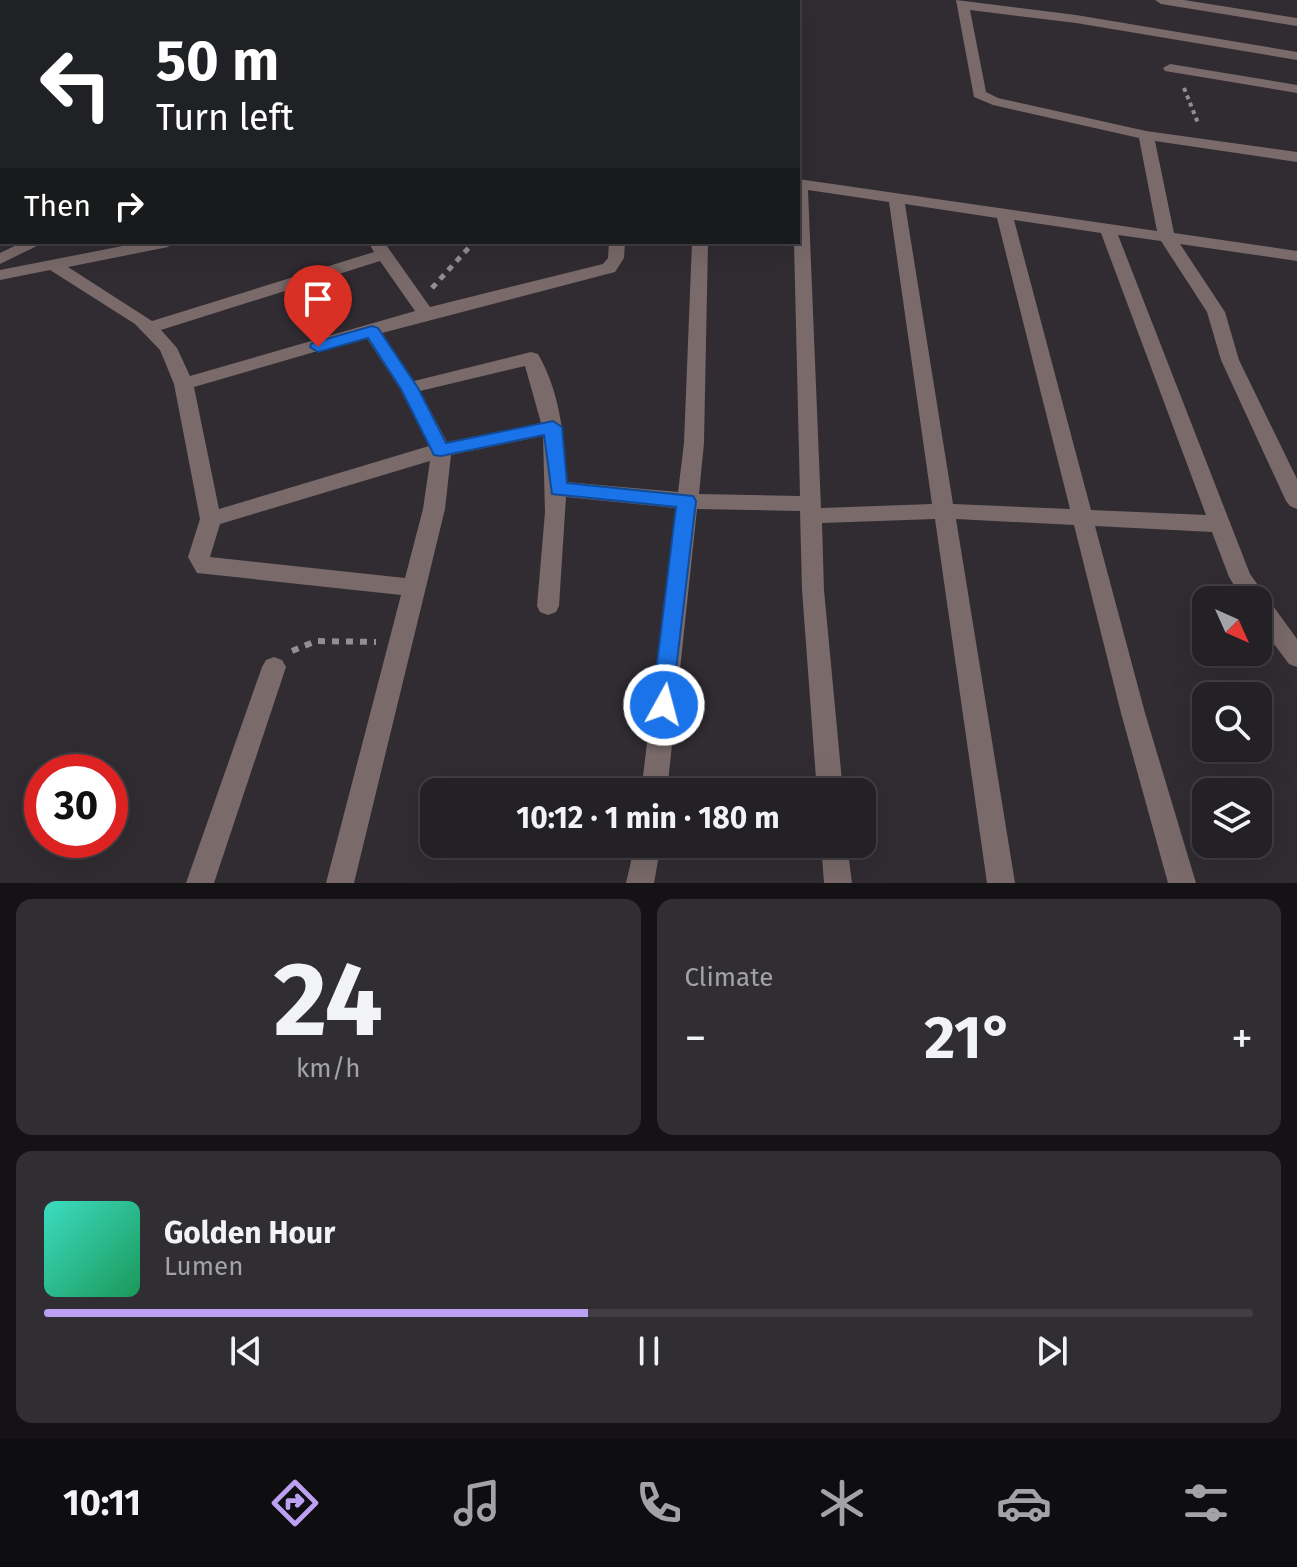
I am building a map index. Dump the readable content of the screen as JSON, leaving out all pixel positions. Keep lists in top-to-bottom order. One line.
{"north":"bottom right","page":{"turn":["50 m","Turn left"],"then":"Then","limit":"30","trip":"10:12 · 1 min · 180 m","tile":[["24","km/h"],"Climate"],"heat":["−","21°","+"],"song":["Golden Hour","Lumen"],"tabs":"10:11"}}
